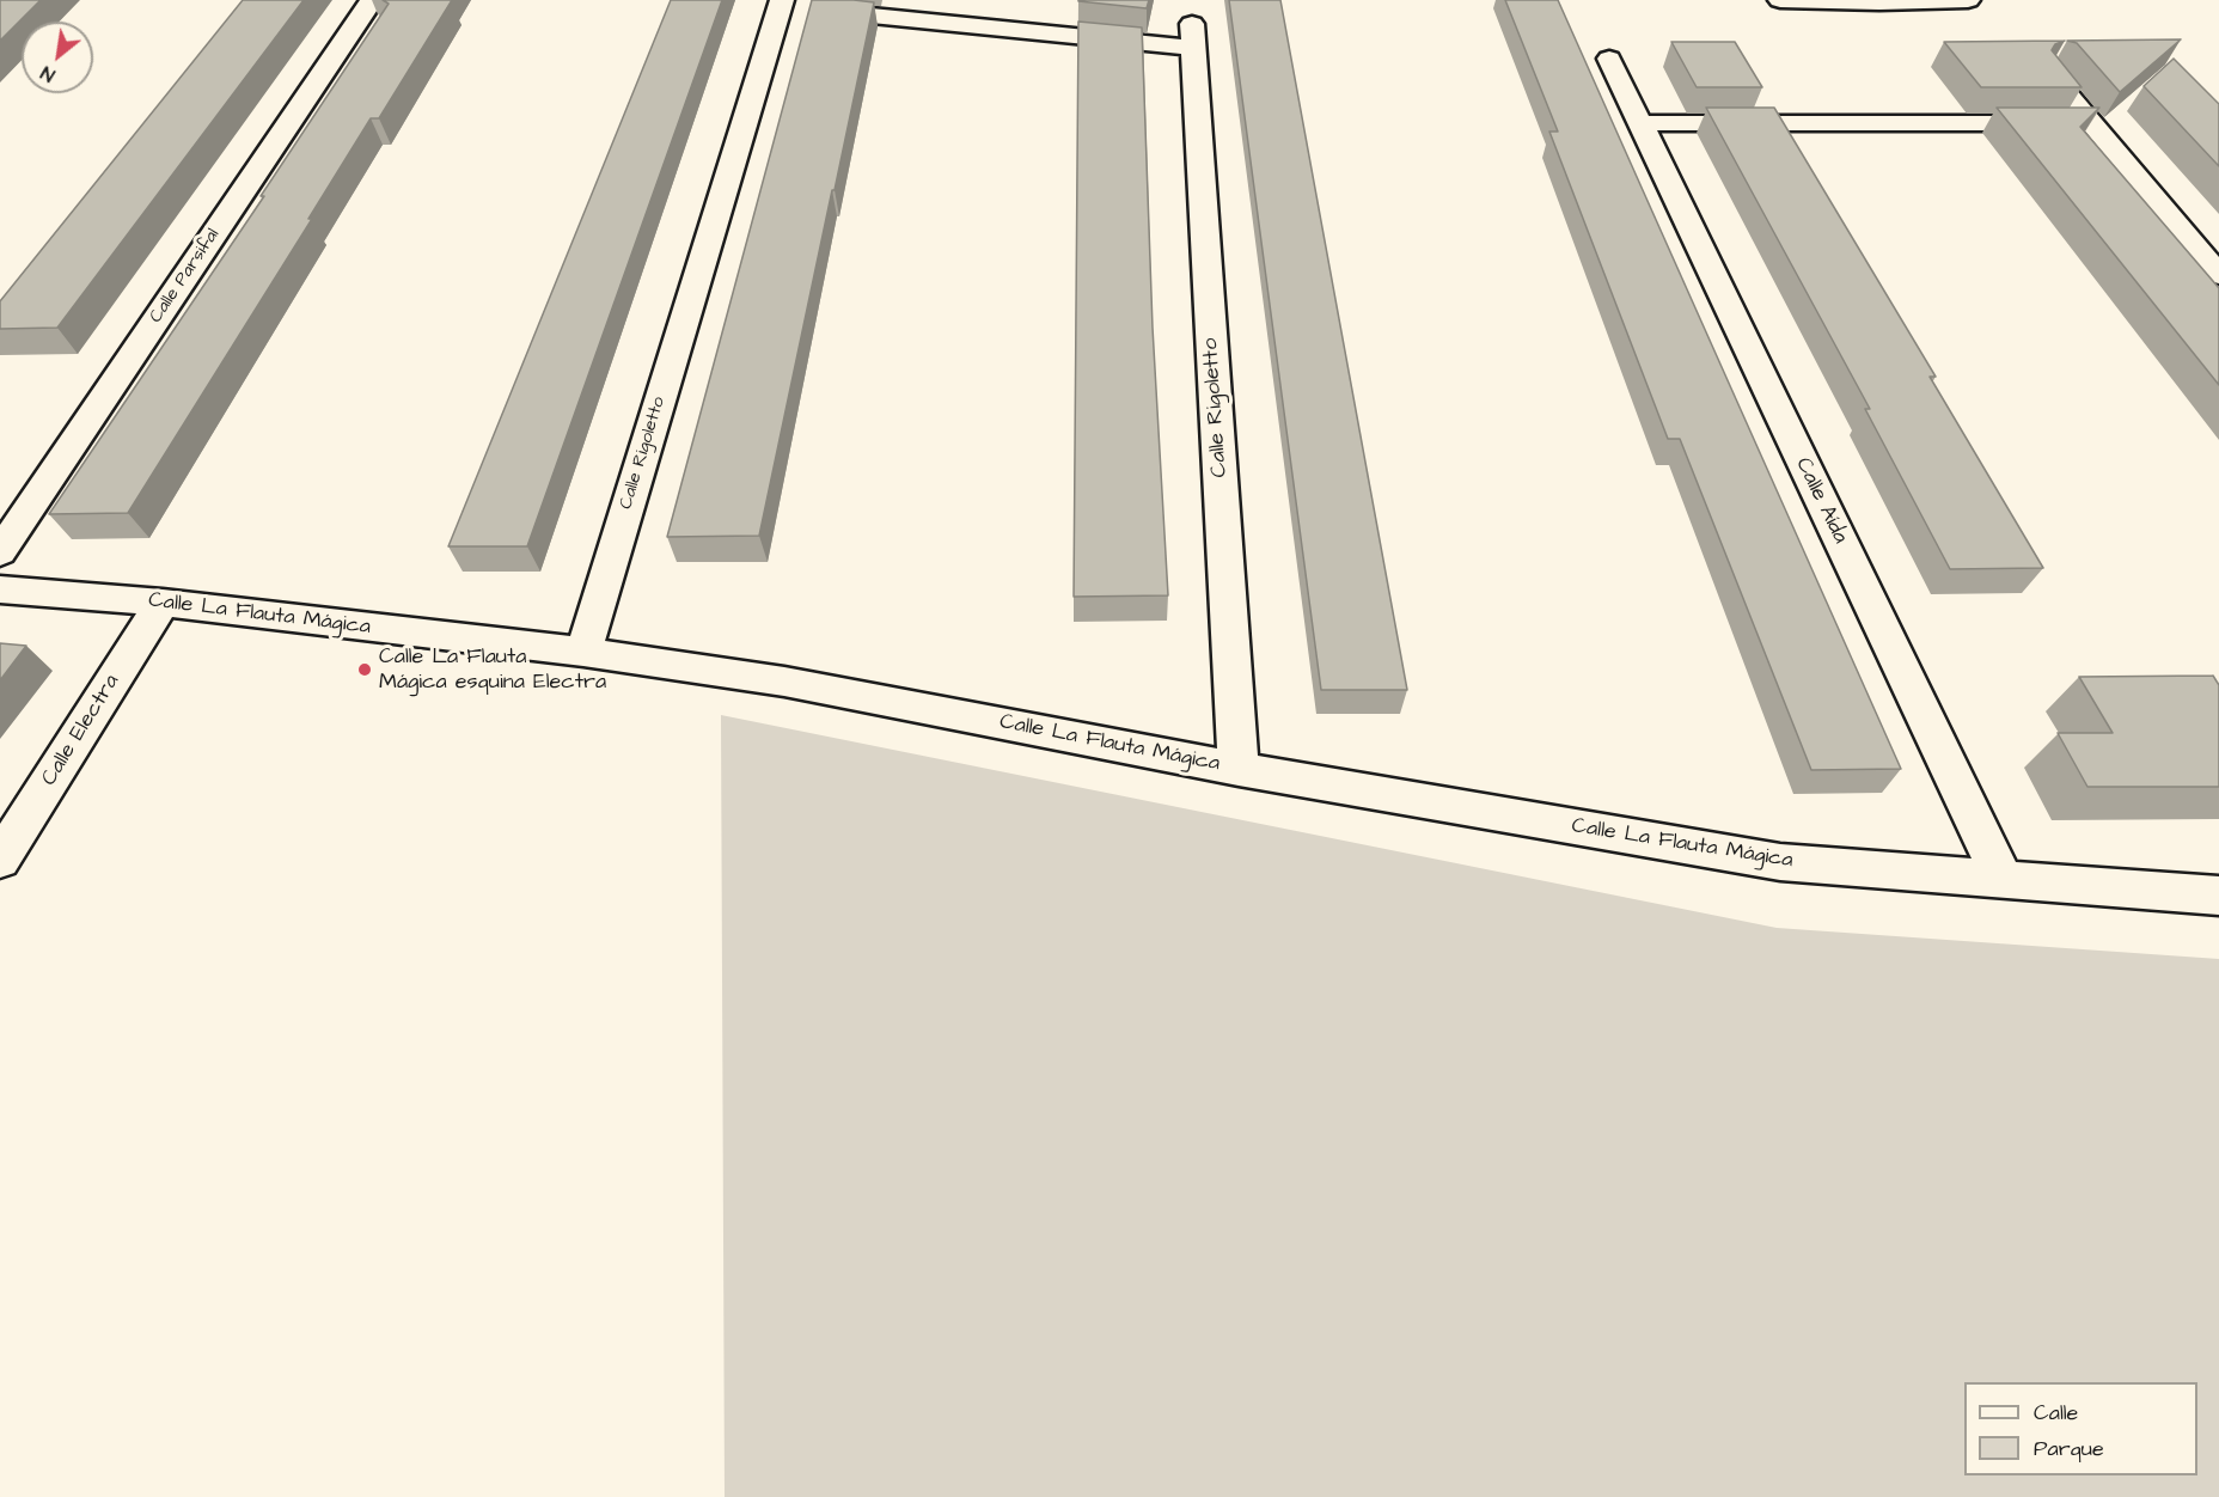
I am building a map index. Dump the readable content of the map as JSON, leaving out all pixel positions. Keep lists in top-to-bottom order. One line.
{"streets":{"street":["Calle Parsifal","Calle Rigoletto","Calle Aída","Calle La Flauta Mágica","Calle Electra"]},"crossings":[["Calle Rigoletto","Calle La Flauta Mágica"],["Calle Aída","Calle La Flauta Mágica"],["Calle La Flauta Mágica","Calle Electra"]],"places":["Calle La Flauta Mágica esquina Electra"],"legend":["Calle","Parque"],"north":"bottom left"}
